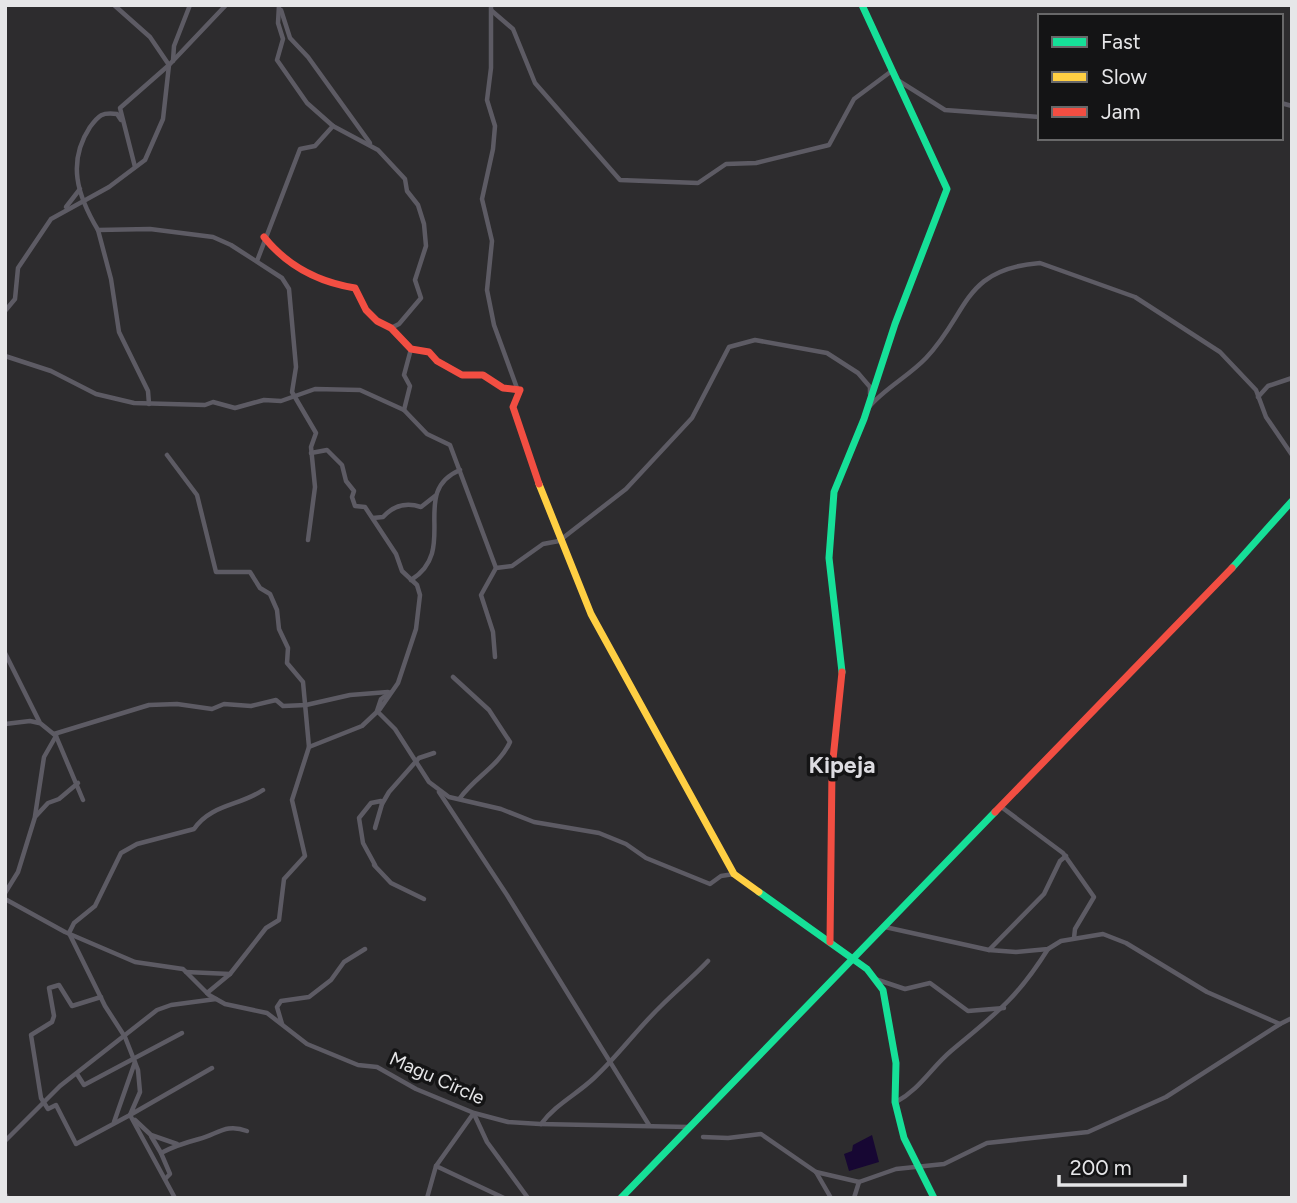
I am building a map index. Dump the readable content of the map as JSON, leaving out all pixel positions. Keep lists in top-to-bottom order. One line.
{"streets":{"street":["Magu Circle"]},"districts":["Kipeja"],"legend":["Fast","Slow","Jam"],"scale_bar":"200 m"}
